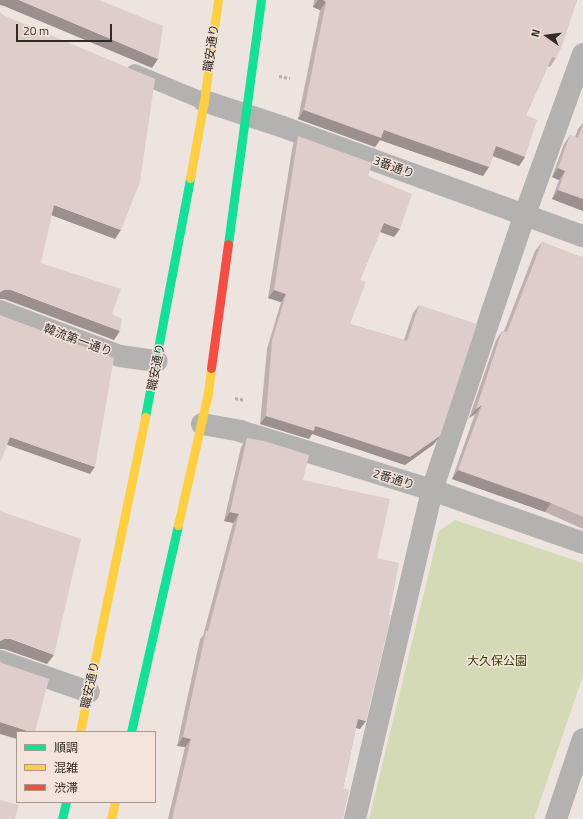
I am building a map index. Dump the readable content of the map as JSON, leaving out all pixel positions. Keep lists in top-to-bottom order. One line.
{"streets":{"main road":["職安通り"],"street":["3番通り","韓流第一通り","2番通り"]},"crossings":[["職安通り","3番通り"],["職安通り","韓流第一通り"]],"parks":["大久保公園"],"legend":["順調","混雑","渋滞"],"scale_bar":"20 m","north":"left"}
